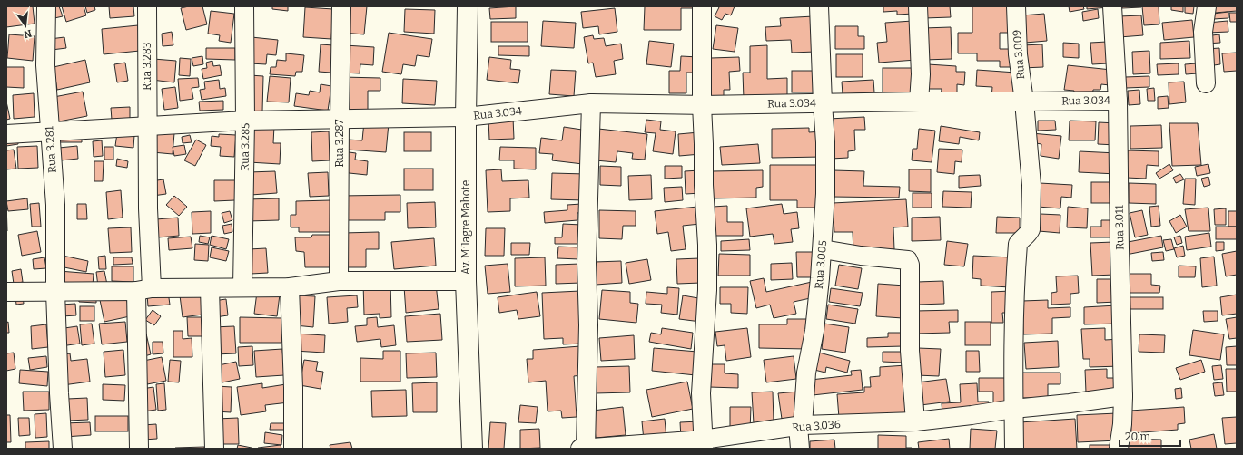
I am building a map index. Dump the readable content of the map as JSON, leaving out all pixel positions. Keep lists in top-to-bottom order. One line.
{"streets":{"street":["Rua 3.009","Rua 3.283","Rua 3.034","Rua 3.287","Rua 3.285","Rua 3.281","Av. Milagre Mabote","Rua 3.011","Rua 3.005","Rua 3.036"]},"crossings":[["Rua 3.009","Rua 3.034"],["Rua 3.009","Rua 3.036"],["Rua 3.283","Rua 3.034"],["Rua 3.034","Rua 3.287"],["Rua 3.034","Rua 3.285"],["Rua 3.034","Rua 3.281"],["Rua 3.034","Av. Milagre Mabote"],["Rua 3.034","Rua 3.011"],["Rua 3.034","Rua 3.005"],["Rua 3.011","Rua 3.036"],["Rua 3.005","Rua 3.036"]],"scale_bar":"20 m","north":"bottom"}
